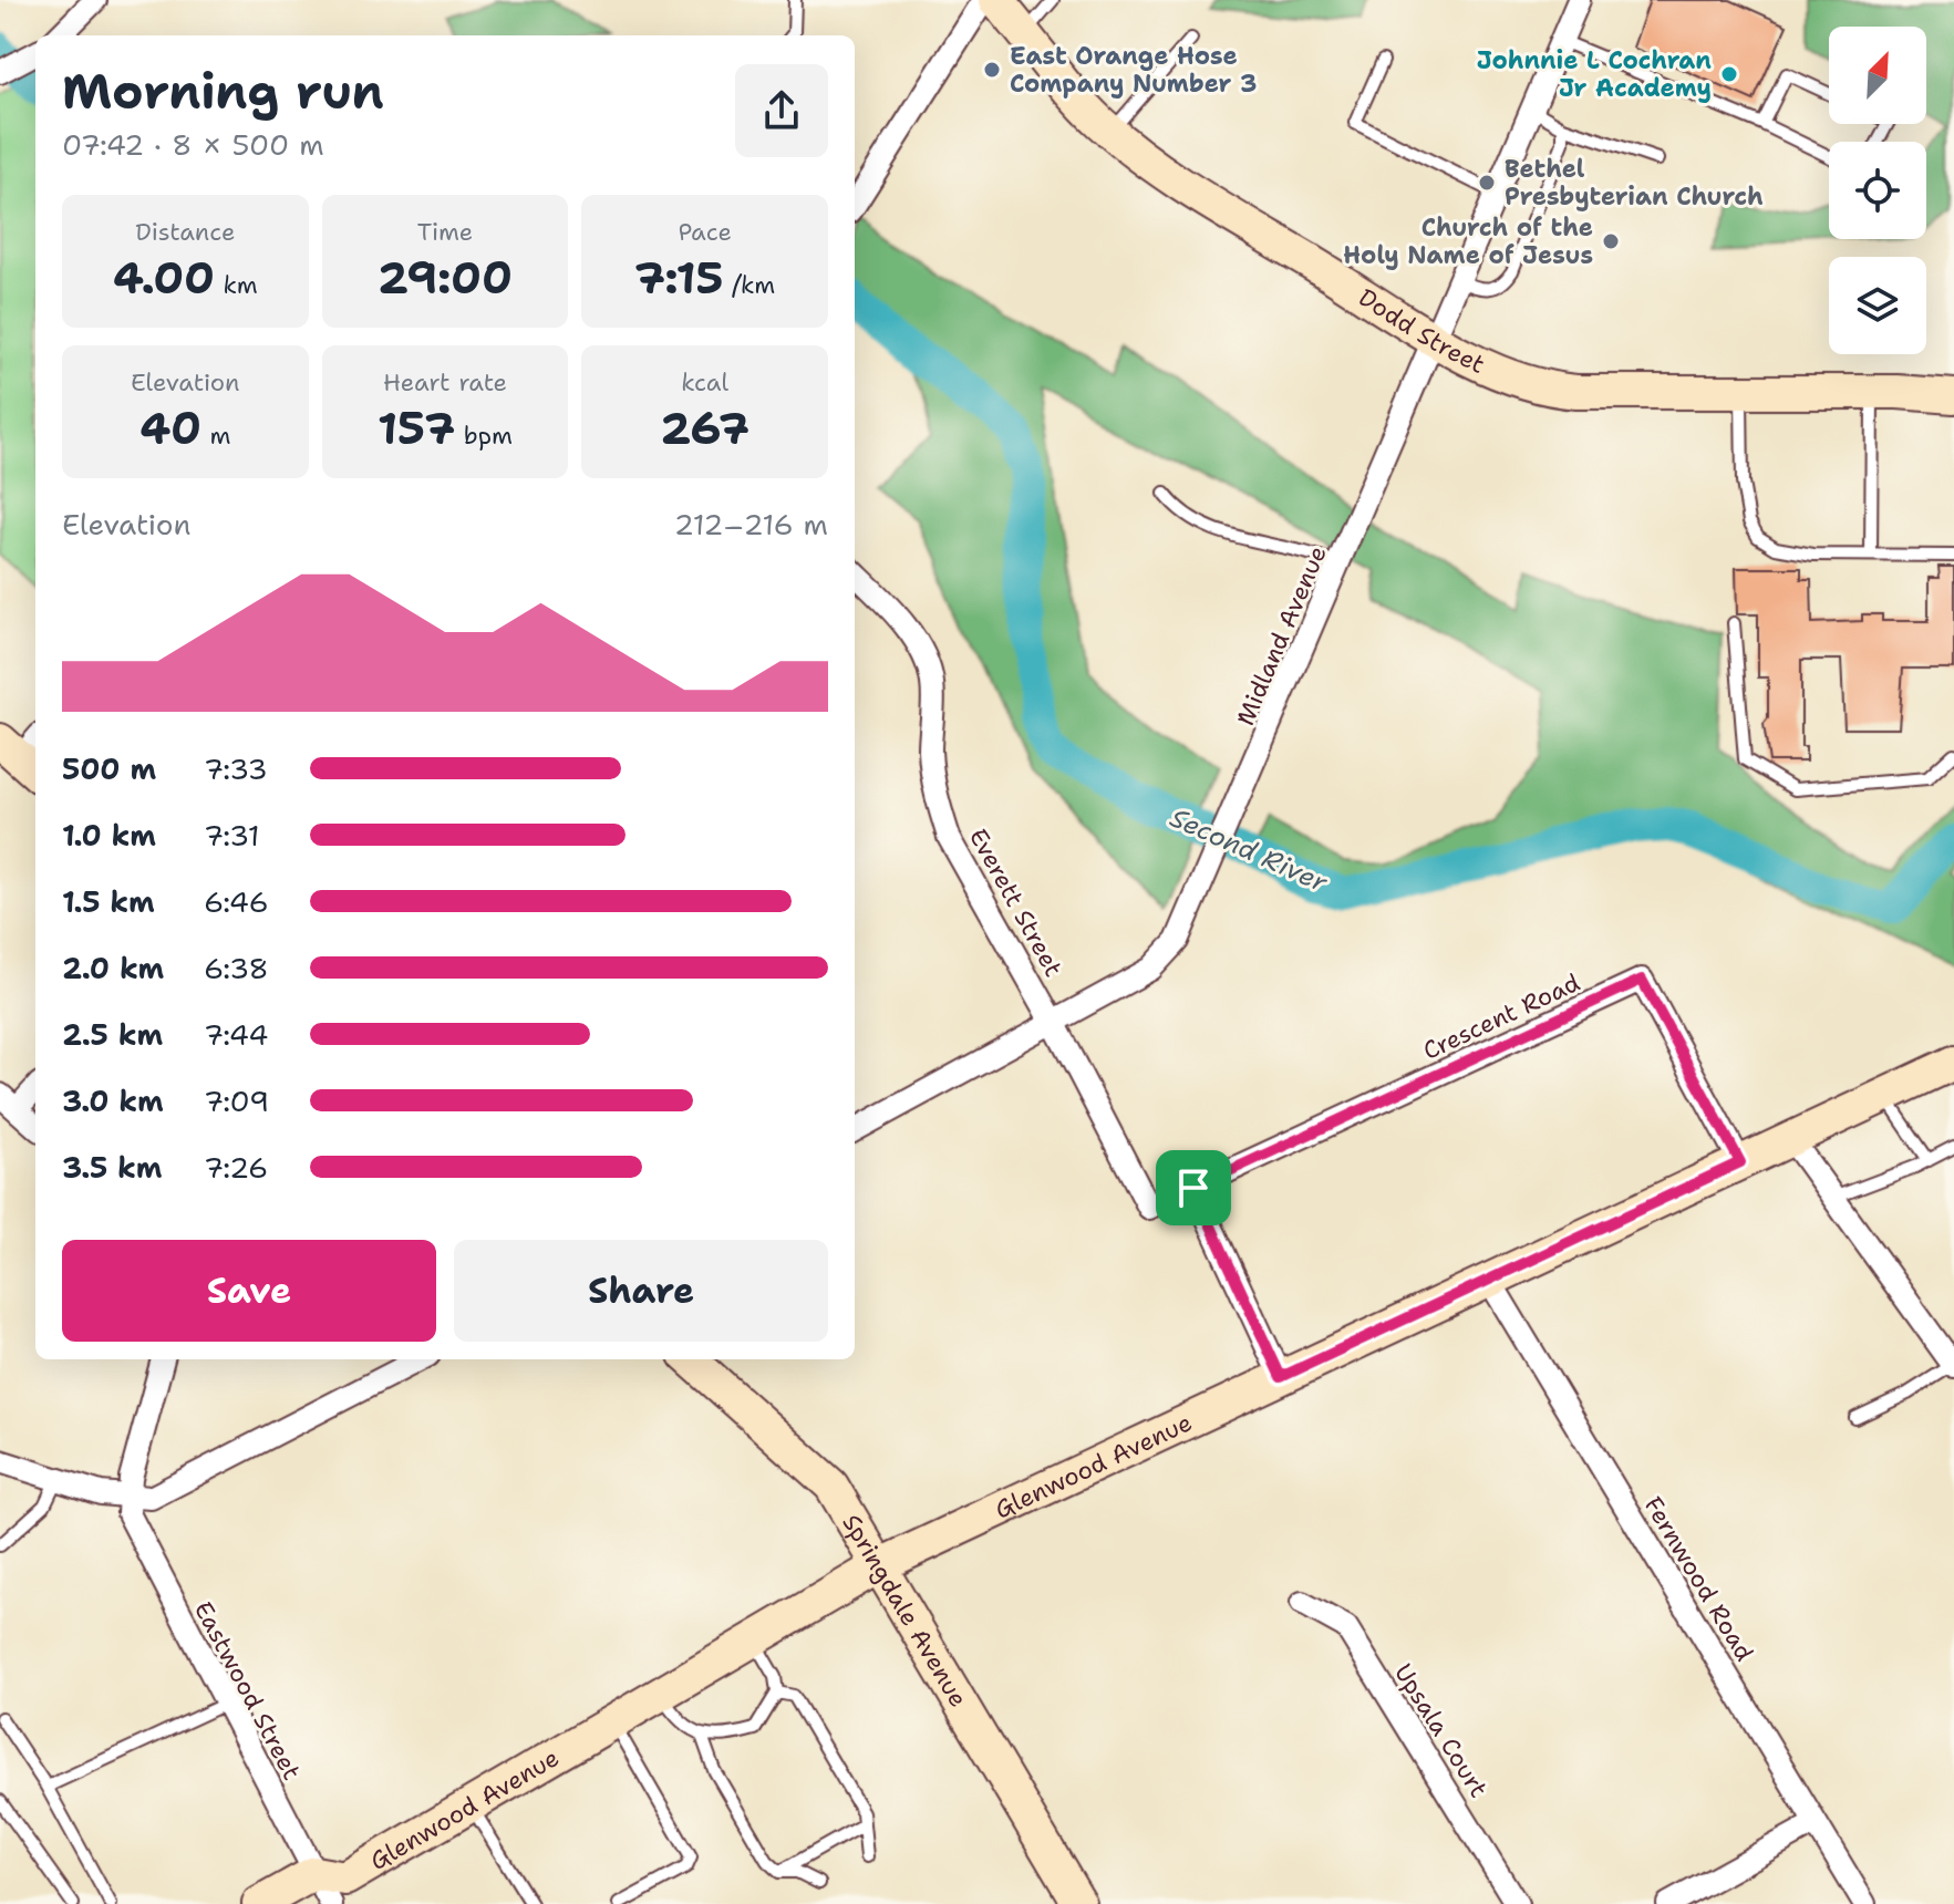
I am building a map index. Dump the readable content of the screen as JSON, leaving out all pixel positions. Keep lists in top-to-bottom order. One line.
{"streets":{"street":["Dodd Street","Midland Avenue","Everett Street","Crescent Road","Glenwood Avenue","Fernwood Road","Springdale Avenue","Eastwood Street","Upsala Court"]},"crossings":[["Dodd Street","Midland Avenue"],["Midland Avenue","Everett Street"],["Everett Street","Crescent Road"],["Crescent Road","Glenwood Avenue"],["Glenwood Avenue","Fernwood Road"],["Glenwood Avenue","Springdale Avenue"],["Glenwood Avenue","Eastwood Street"]],"water":["Second River"],"places":["East Orange Hose Company Number 3","Johnnie L Cochran Jr Academy","Bethel Presbyterian Church","Church of the Holy Name of Jesus"],"north":"top right","page":{"heading":["Morning run","07:42 · 8 × 500 m"],"stats":[["Distance","4.00 km"],["Time","29:00"],["Pace","7:15 /km"],["Elevation","40 m"],["Heart rate","157 bpm"],["kcal","267"]],"chart":["Elevation","212–216 m"],"list":[{"name":"500 m","note":"7:33"},{"name":"1.0 km","note":"7:31"},{"name":"1.5 km","note":"6:46"},{"name":"2.0 km","note":"6:38"},{"name":"2.5 km","note":"7:44"},{"name":"3.0 km","note":"7:09"},{"name":"3.5 km","note":"7:26"}],"buttons":["Save","Share"]}}
